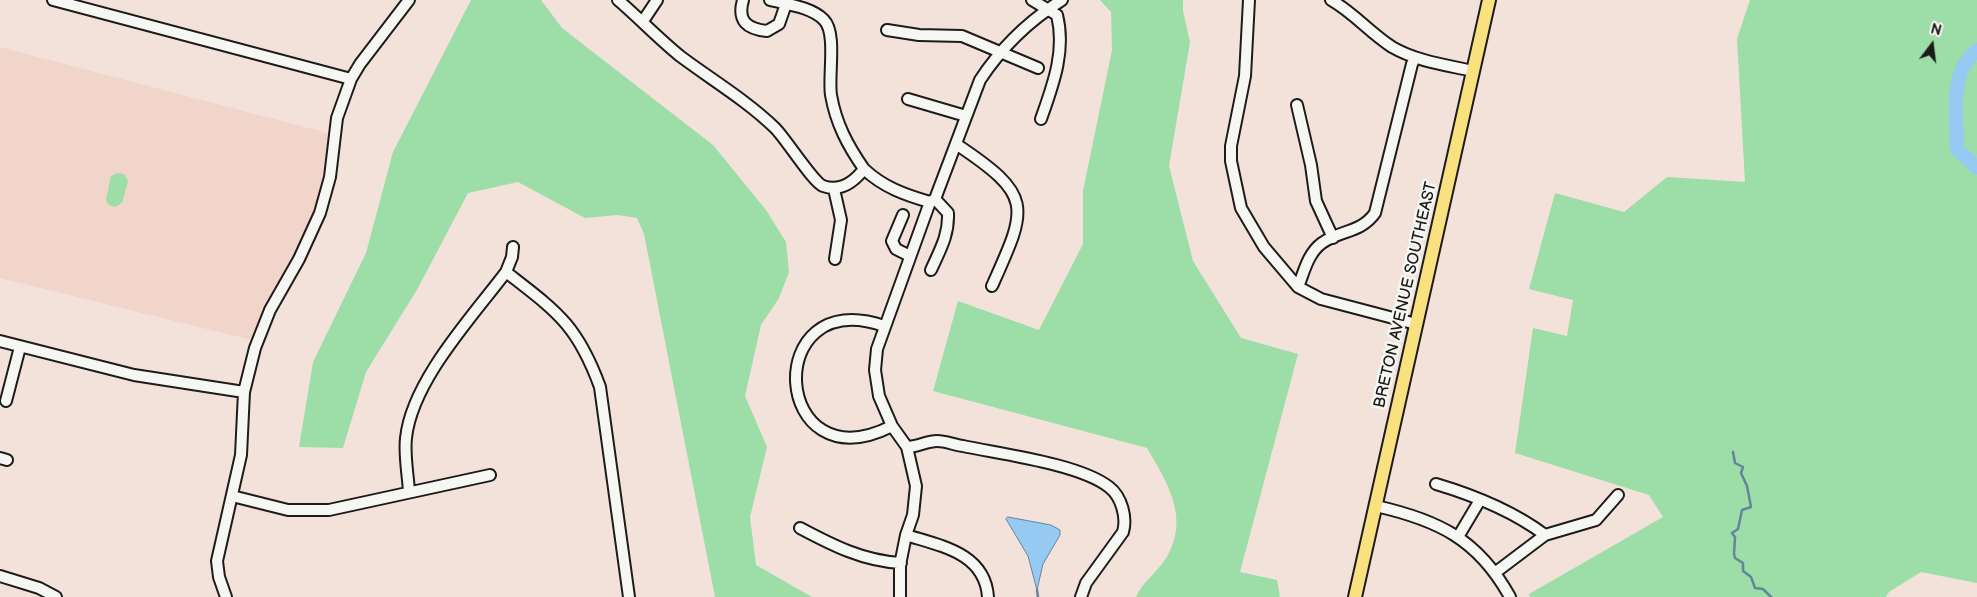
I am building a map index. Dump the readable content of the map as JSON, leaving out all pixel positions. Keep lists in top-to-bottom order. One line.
{"streets":{"main road":["BRETON AVENUE SOUTHEAST"]},"north":"top"}
